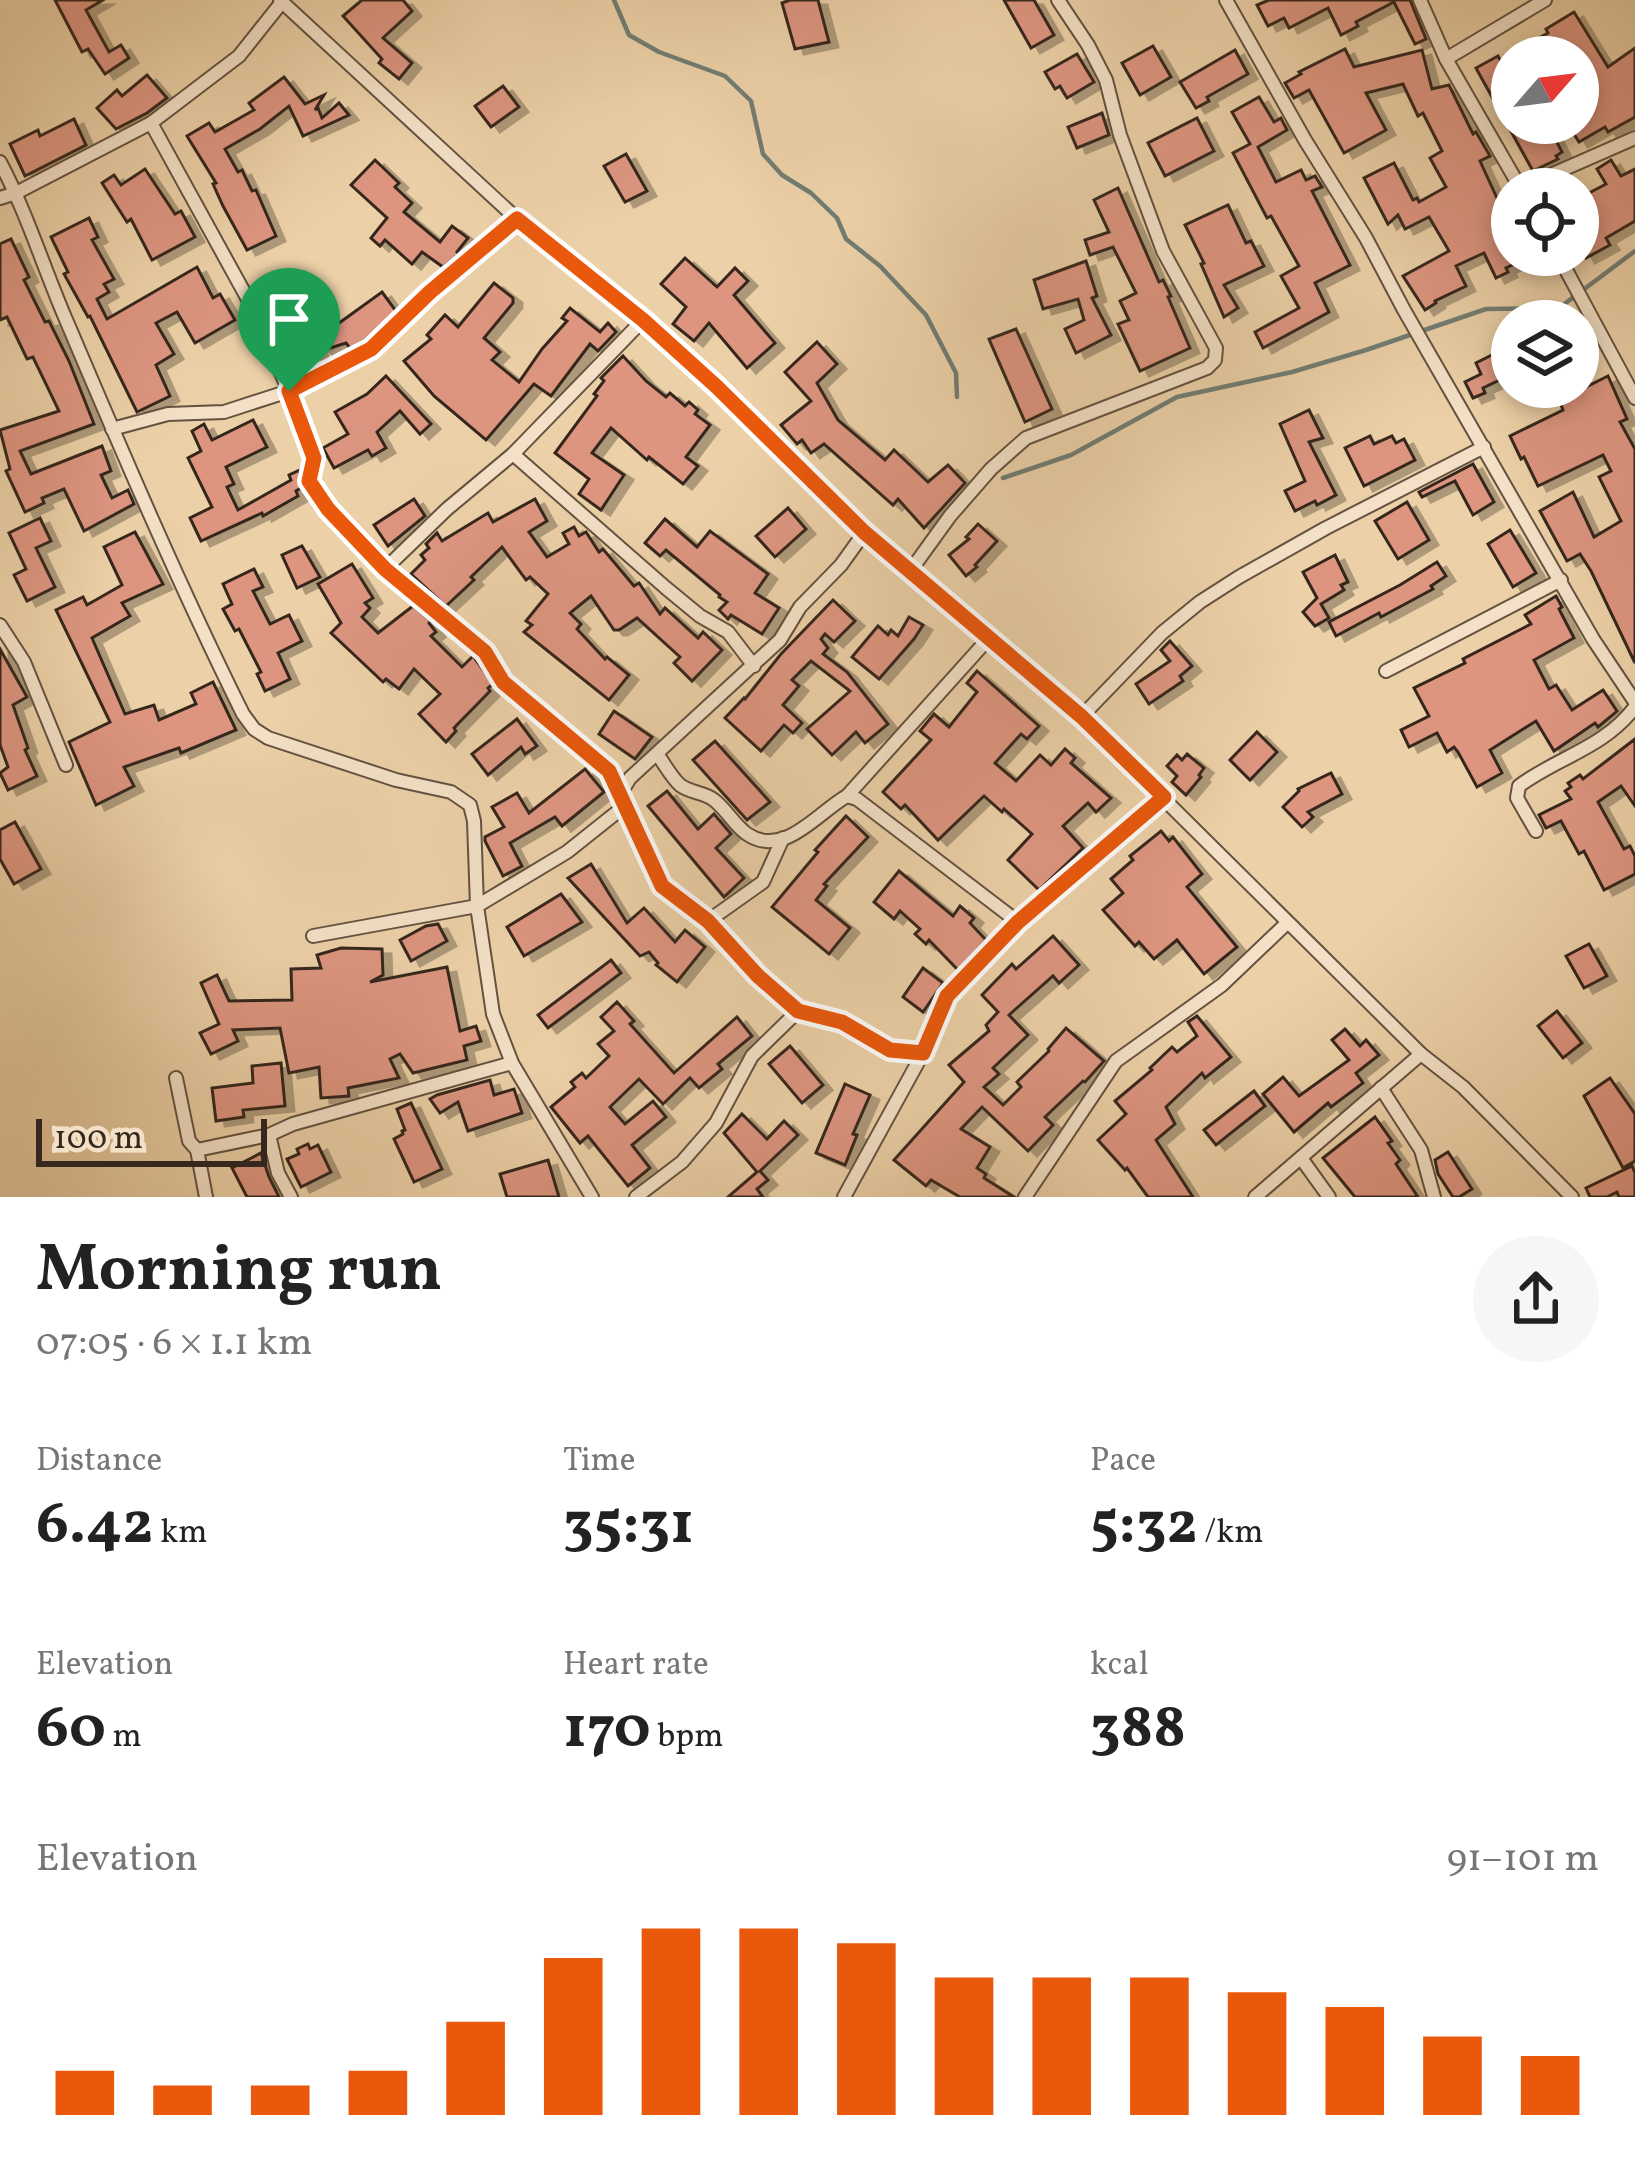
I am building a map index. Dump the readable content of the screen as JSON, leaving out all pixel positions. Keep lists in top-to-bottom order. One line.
{"scale_bar":"100 m","north":"top right","page":{"scale":"100 m","heading":["Morning run","07:05 · 6 × 1.1 km"],"stats":[["Distance","6.42 km"],["Time","35:31"],["Pace","5:32 /km"],["Elevation","60 m"],["Heart rate","170 bpm"],["kcal","388"]],"chart":["Elevation","91–101 m"]}}
